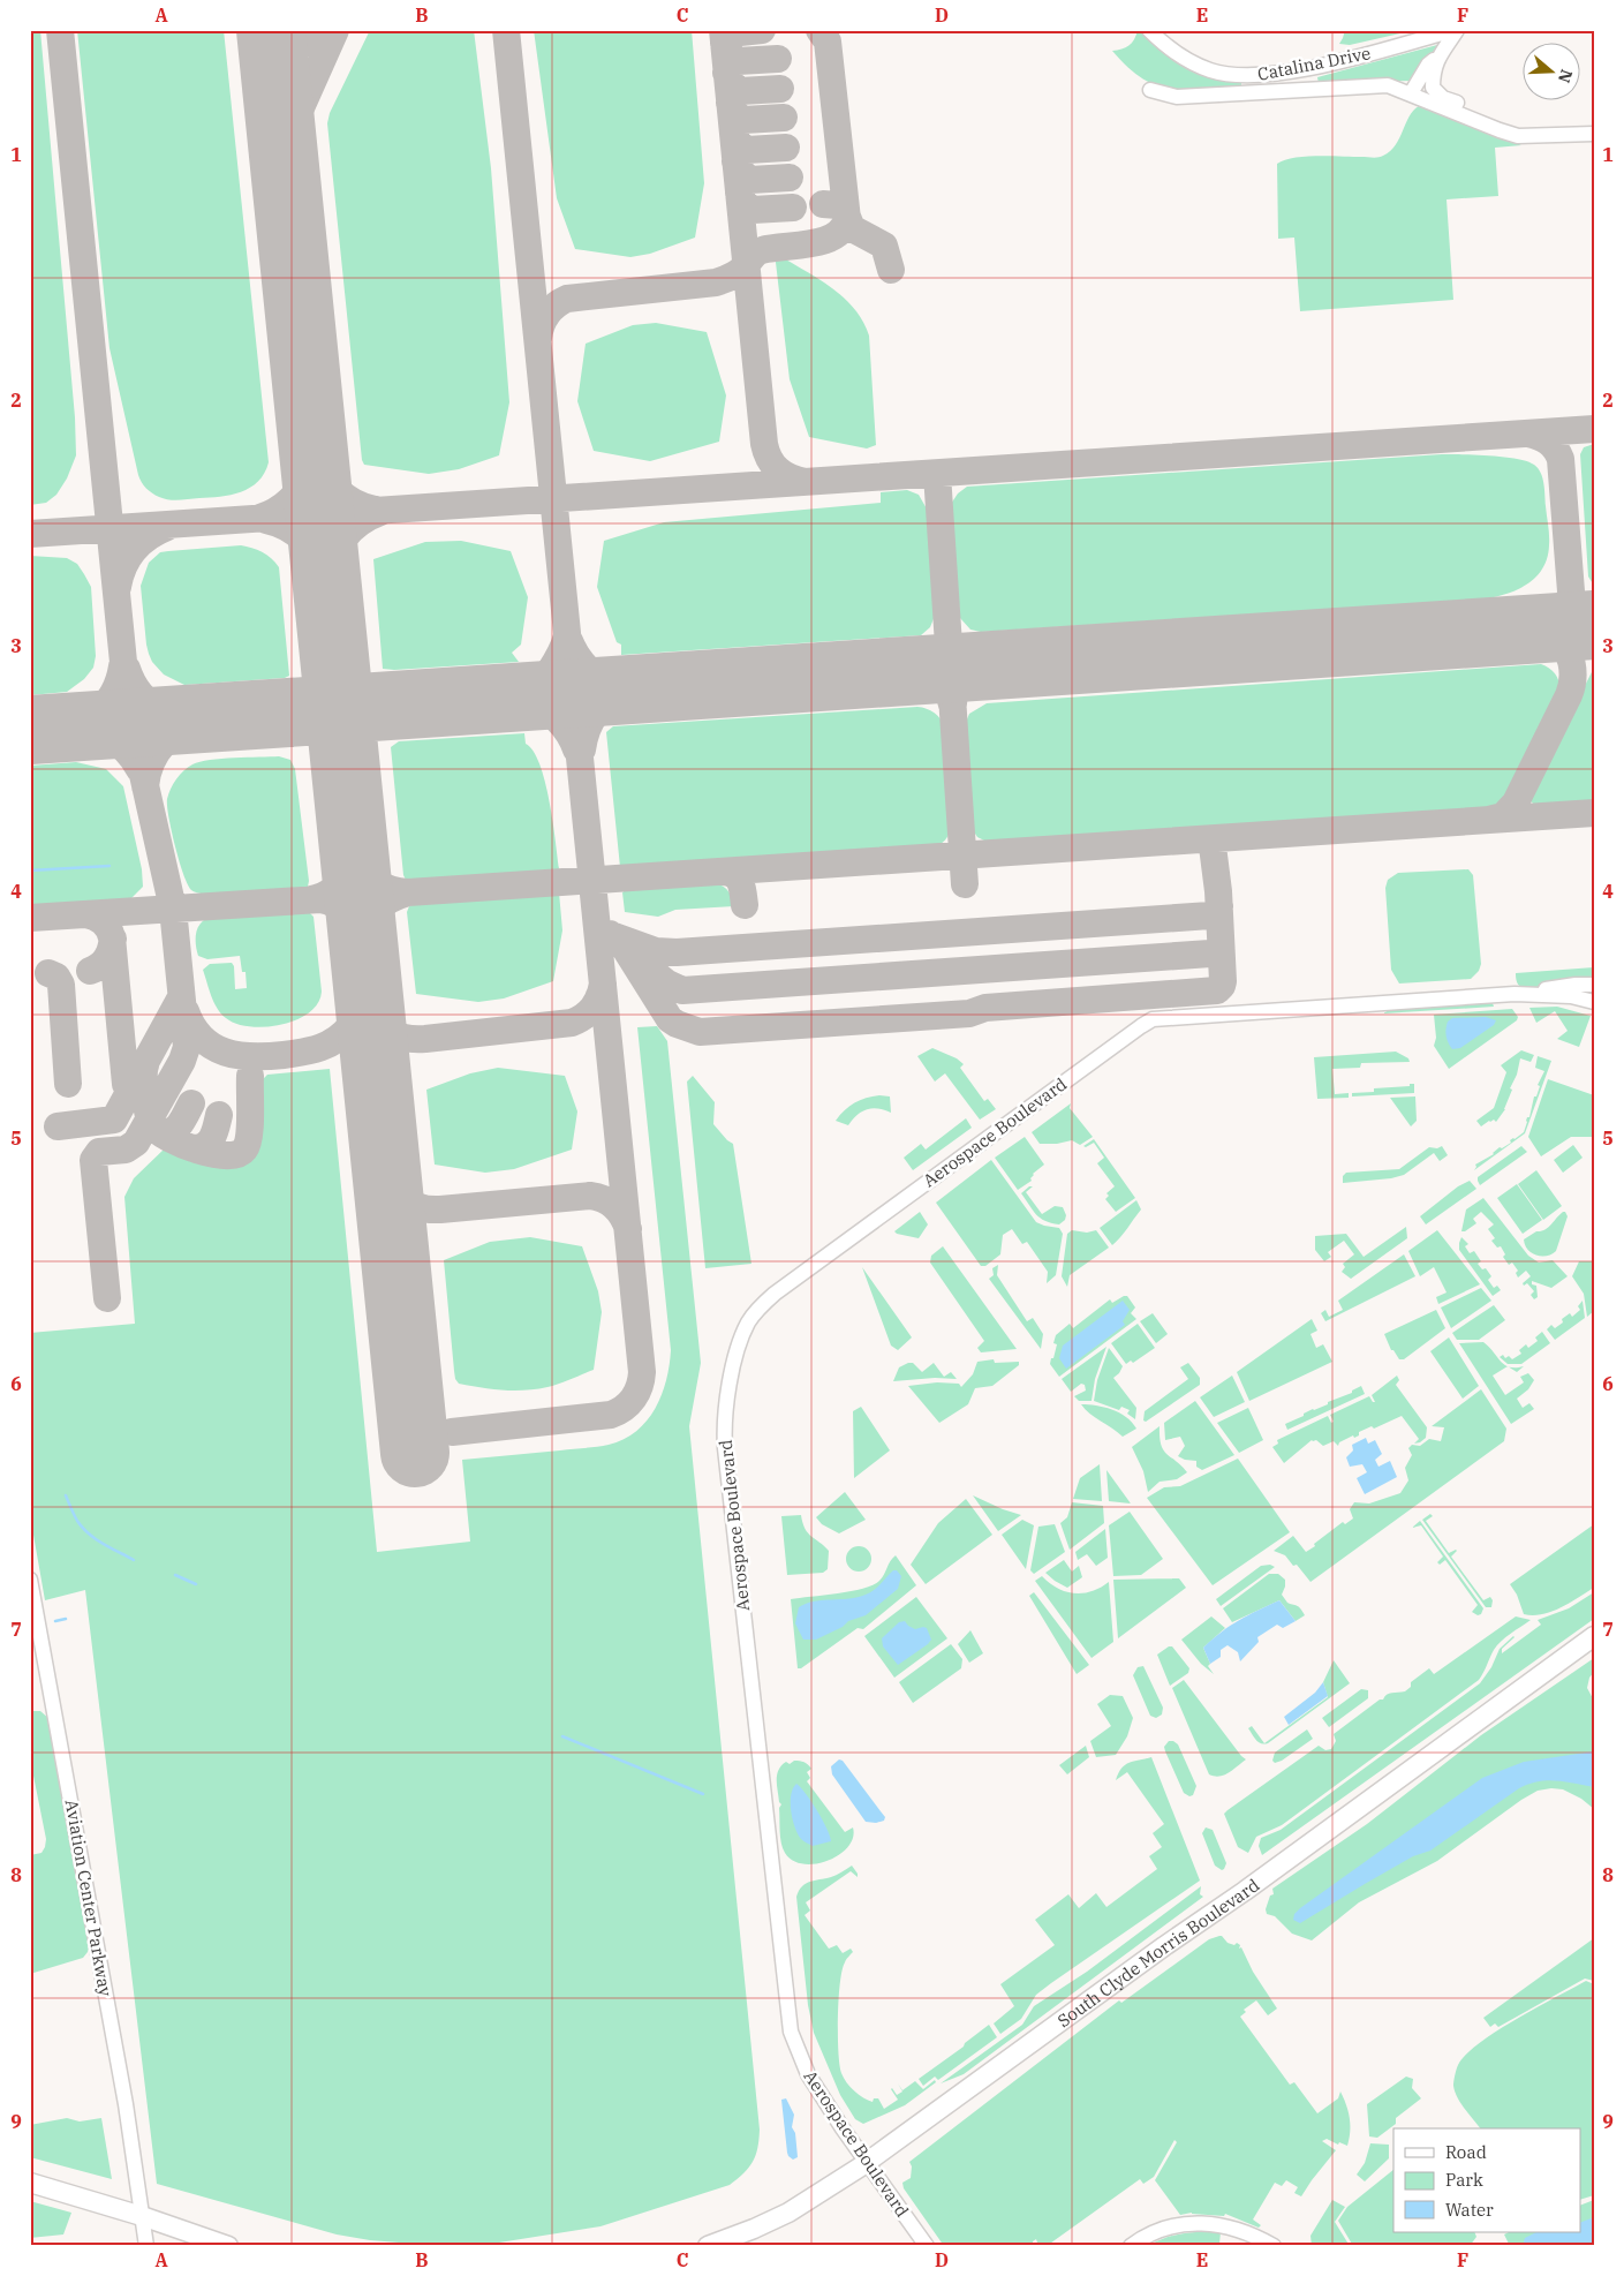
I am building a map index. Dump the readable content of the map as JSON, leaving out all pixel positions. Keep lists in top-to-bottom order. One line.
{"streets":{"main road":["South Clyde Morris Boulevard"],"street":["Catalina Drive","Aerospace Boulevard","Aviation Center Parkway"]},"crossings":[["Aerospace Boulevard","South Clyde Morris Boulevard"]],"legend":["Road","Park","Water"],"north":"right","grid":{"columns":["A","B","C","D","E","F"],"rows":["1","2","3","4","5","6","7","8","9"]}}
